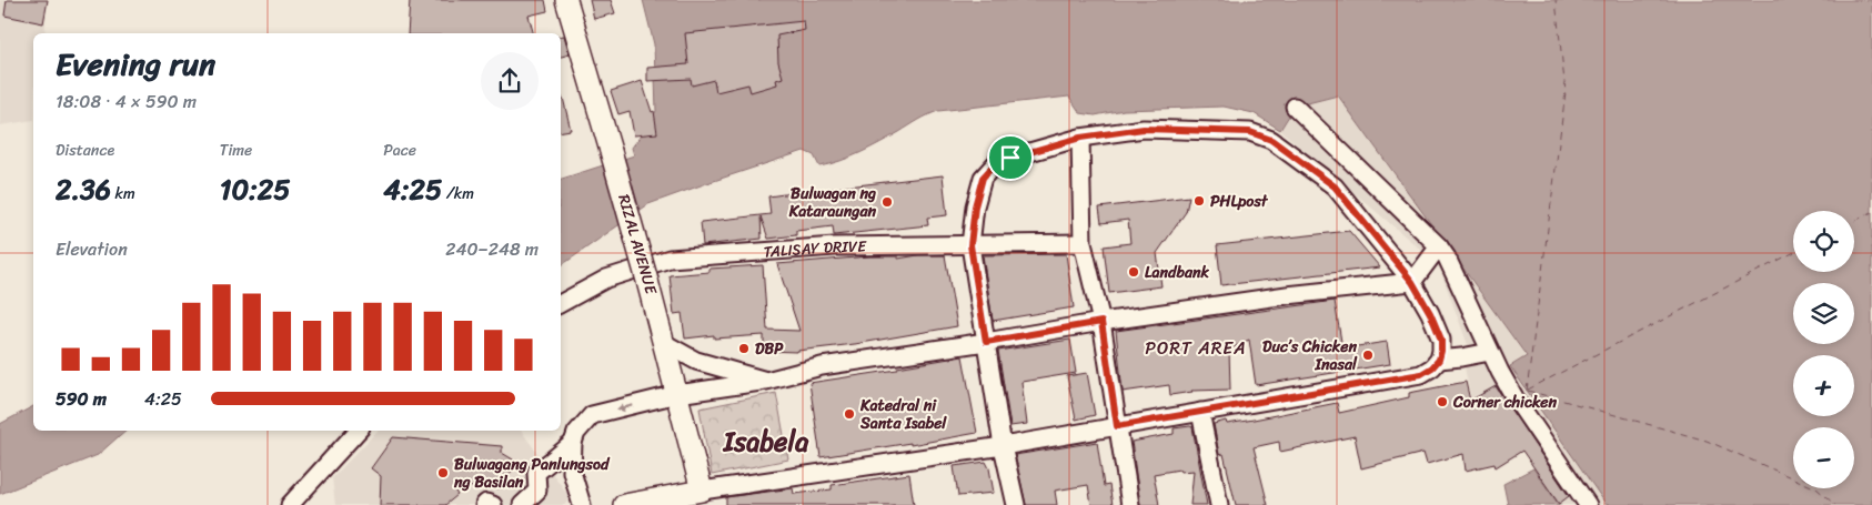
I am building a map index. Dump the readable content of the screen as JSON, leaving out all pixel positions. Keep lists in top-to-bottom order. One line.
{"streets":{"main road":["RIZAL AVENUE"],"street":["TALISAY DRIVE"]},"districts":["PORT AREA","Isabela"],"places":["PHLpost","Bulwagan ng Kataraungan","Landbank","DBP","Duc’s Chicken Inasal","Corner chicken","Katedral ni Santa Isabel","Bulwagang Panlungsod ng Basilan"],"page":{"heading":["Evening run","18:08 · 4 × 590 m"],"stats":[["Distance","2.36 km"],["Time","10:25"],["Pace","4:25 /km"]],"map_buttons":["+","−"],"chart":["Elevation","240–248 m"],"list":[{"name":"590 m","note":"4:25"}]}}
